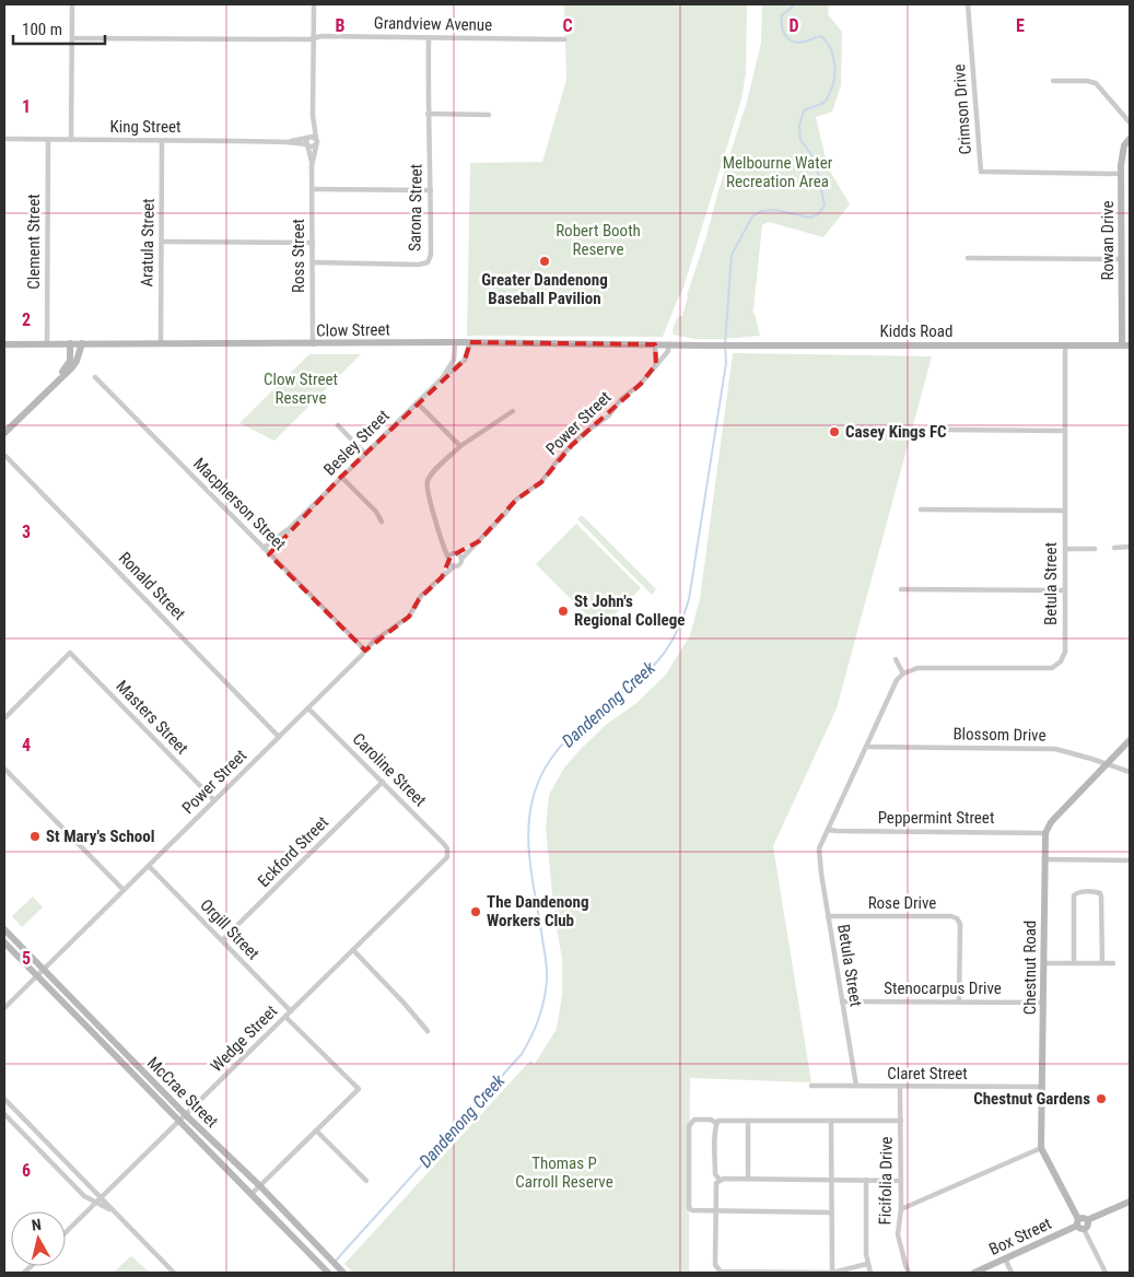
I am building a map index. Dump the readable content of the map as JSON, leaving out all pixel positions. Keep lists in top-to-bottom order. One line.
{"streets":{"main road":["Rowan Drive","Clow Street","Kidds Road","Chestnut Road","McCrae Street","Box Street"],"street":["Grandview Avenue","Crimson Drive","King Street","Sarona Street","Clement Street","Aratula Street","Ross Street","Power Street","Besley Street","Macpherson Street","Betula Street","Ronald Street","Masters Street","Blossom Drive","Caroline Street","Peppermint Street","Eckford Street","Rose Drive","Orgill Street","Stenocarpus Drive","Wedge Street","Claret Street","Ficifolia Drive"]},"crossings":[["Grandview Avenue","Sarona Street"],["Crimson Drive","Rowan Drive"],["King Street","Clement Street"],["King Street","Aratula Street"],["King Street","Ross Street"],["Sarona Street","Ross Street"],["Rowan Drive","Kidds Road"],["Clement Street","Clow Street"],["Aratula Street","Clow Street"],["Ross Street","Clow Street"],["Clow Street","Kidds Road"],["Clow Street","Power Street"],["Clow Street","Besley Street"],["Kidds Road","Betula Street"],["Power Street","Macpherson Street"],["Power Street","Ronald Street"],["Power Street","Masters Street"],["Power Street","Caroline Street"],["Power Street","Orgill Street"],["Power Street","McCrae Street"],["Besley Street","Macpherson Street"],["Betula Street","Blossom Drive"],["Betula Street","Peppermint Street"],["Betula Street","Rose Drive"],["Betula Street","Stenocarpus Drive"],["Betula Street","Claret Street"],["Caroline Street","Eckford Street"],["Caroline Street","Wedge Street"],["Peppermint Street","Chestnut Road"],["Eckford Street","Orgill Street"],["Rose Drive","Stenocarpus Drive"],["Orgill Street","Wedge Street"],["Chestnut Road","Stenocarpus Drive"],["Chestnut Road","Claret Street"],["Chestnut Road","Box Street"],["Wedge Street","McCrae Street"],["Claret Street","Ficifolia Drive"]],"water":["Dandenong Creek"],"parks":["Melbourne Water Recreation Area","Robert Booth Reserve","Clow Street Reserve","Thomas P Carroll Reserve"],"places":["Greater Dandenong Baseball Pavilion","Casey Kings FC","St John's Regional College","St Mary's School","The Dandenong Workers Club","Chestnut Gardens"],"scale_bar":"100 m","north":"top","grid":{"columns":["B","C","D","E"],"rows":["1","2","3","4","5","6"]}}
